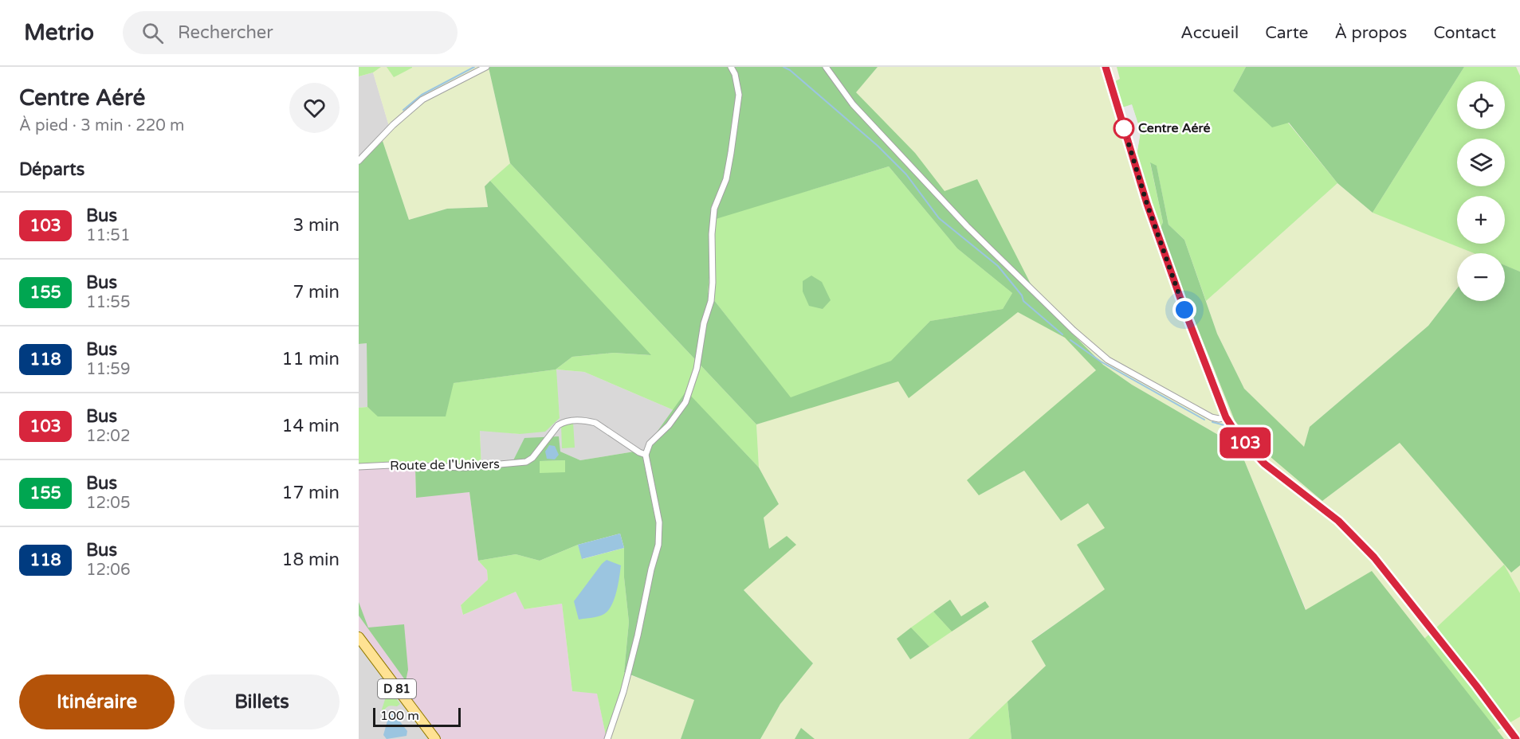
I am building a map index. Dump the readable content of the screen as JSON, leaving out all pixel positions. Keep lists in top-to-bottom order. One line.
{"streets":{"main road":["D 81"],"street":["Route de l'Univers"]},"places":["Centre Aéré"],"lines":["bus line 103"],"scale_bar":"100 m","page":{"header":"Metrio","search":"Rechercher","nav":["Accueil","Carte","À propos","Contact"],"heading":[["Centre Aéré","À pied · 3 min · 220 m"],"Départs"],"on_map":"103","map_buttons":["+","−"],"list":[{"mark":"103","name":"Bus","note":"11:51","value":"3 min"},{"mark":"155","name":"Bus","note":"11:55","value":"7 min"},{"mark":"118","name":"Bus","note":"11:59","value":"11 min"},{"mark":"103","name":"Bus","note":"12:02","value":"14 min"},{"mark":"155","name":"Bus","note":"12:05","value":"17 min"},{"mark":"118","name":"Bus","note":"12:06","value":"18 min"}],"buttons":["Itinéraire","Billets"],"scale":"100 m"}}
